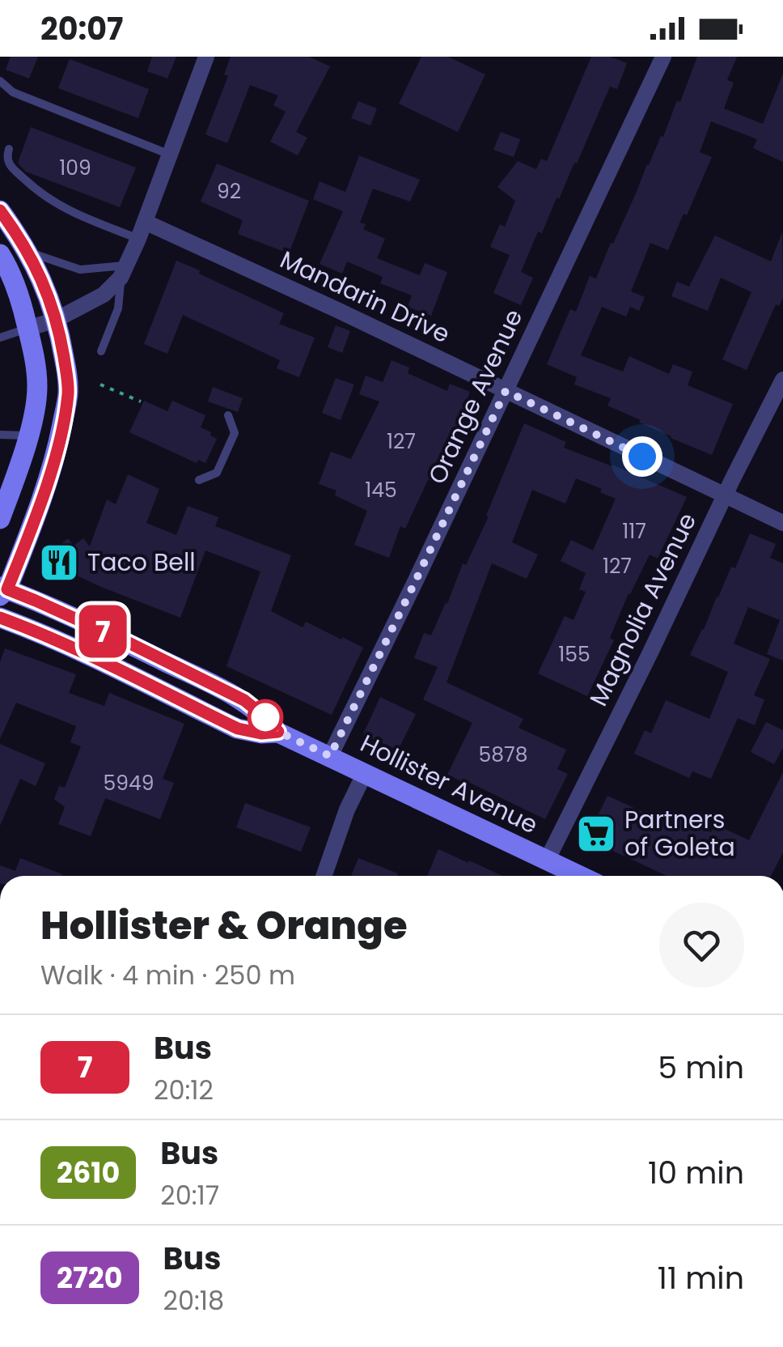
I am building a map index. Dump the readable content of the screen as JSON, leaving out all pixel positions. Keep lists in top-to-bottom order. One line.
{"streets":{"main road":["Hollister Avenue"],"street":["Mandarin Drive","Orange Avenue","Magnolia Avenue"]},"crossings":[["Mandarin Drive","Orange Avenue"],["Mandarin Drive","Magnolia Avenue"],["Orange Avenue","Hollister Avenue"],["Magnolia Avenue","Hollister Avenue"]],"places":{"restaurant":["Taco Bell"],"supermarket":["Partners of Goleta"]},"lines":["bus line 7"],"house_numbers":["109","92","127","145","117","127","155","5878","5949"],"page":{"status":"20:07","on_map":"7","heading":["Hollister & Orange","Walk · 4 min · 250 m"],"list":[{"mark":"7","name":"Bus","note":"20:12","value":"5 min"},{"mark":"2610","name":"Bus","note":"20:17","value":"10 min"},{"mark":"2720","name":"Bus","note":"20:18","value":"11 min"}]}}
